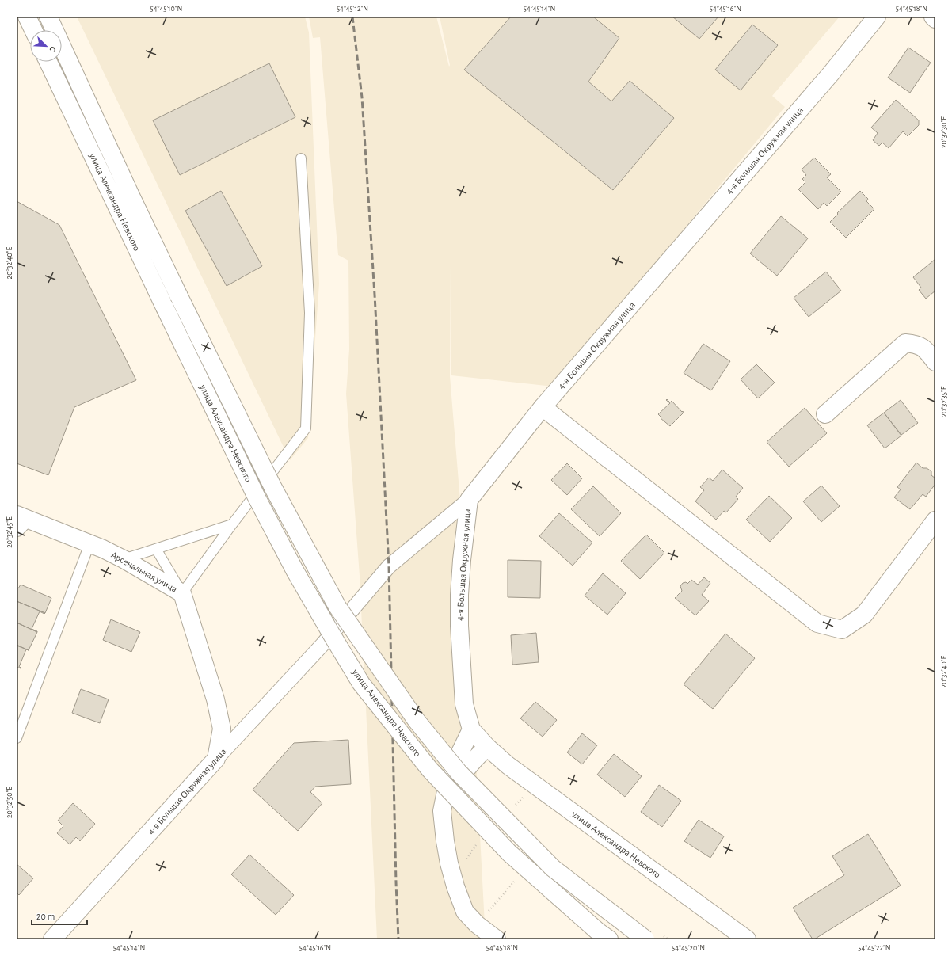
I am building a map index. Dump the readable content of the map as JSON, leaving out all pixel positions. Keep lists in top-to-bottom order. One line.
{"streets":{"street":["4-я Большая Окружная улица","улица Александра Невского","Арсенальная улица"]},"crossings":[["4-я Большая Окружная улица","улица Александра Невского"],["4-я Большая Окружная улица","Арсенальная улица"]],"scale_bar":"20 m","north":"bottom right","coordinates":["54°45'10\"N","54°45'12\"N","54°45'14\"N","54°45'16\"N","54°45'18\"N","20°32'30\"E","20°32'40\"E","20°32'35\"E","20°32'45\"E","20°32'50\"E","54°45'20\"N","54°45'22\"N"]}
